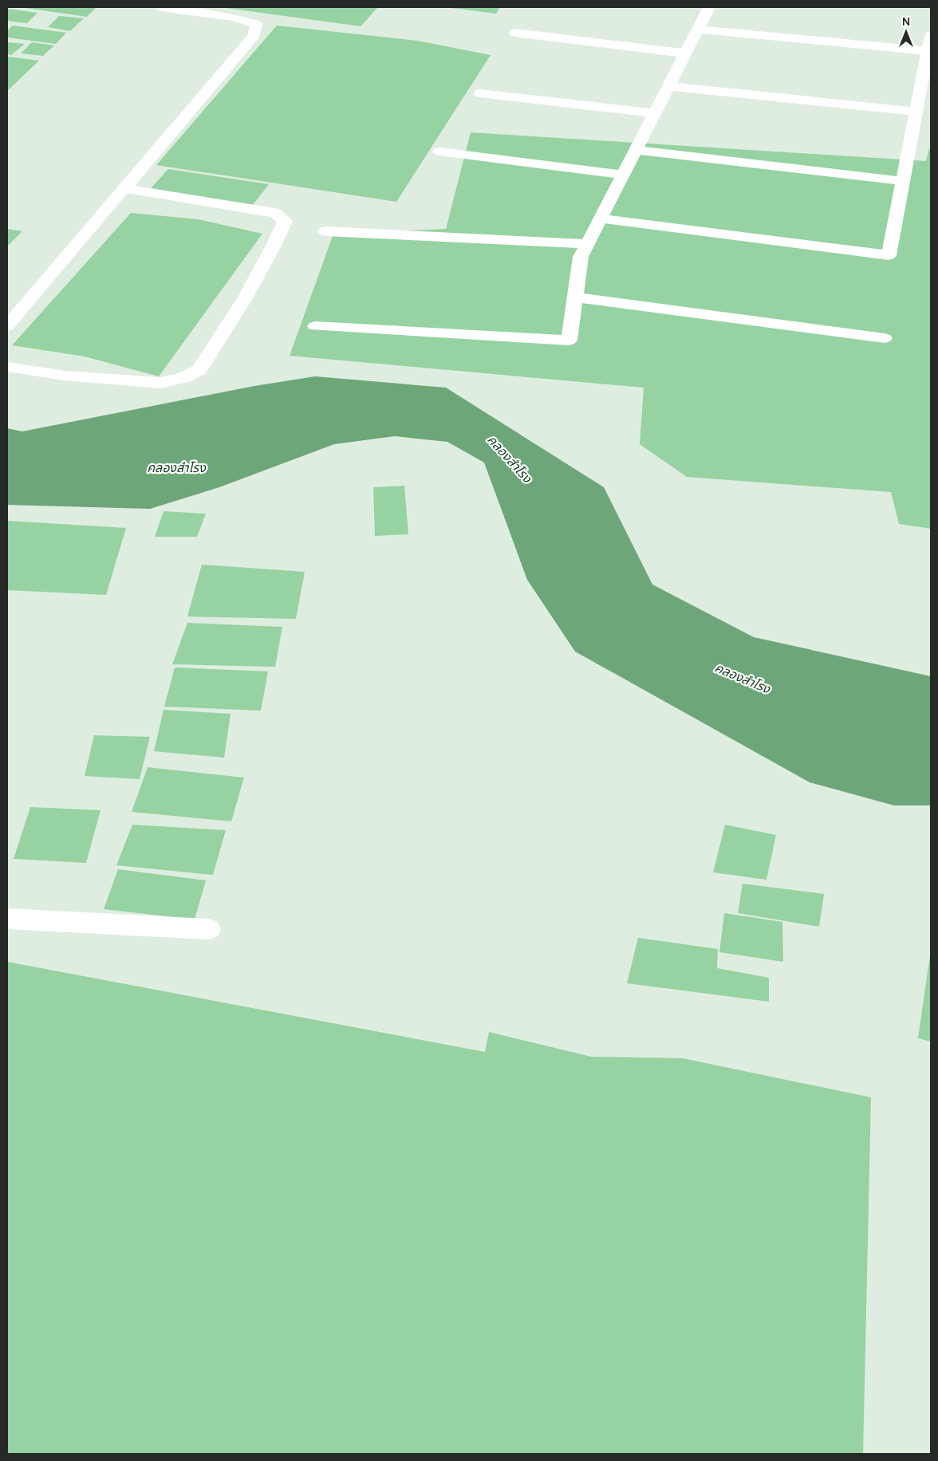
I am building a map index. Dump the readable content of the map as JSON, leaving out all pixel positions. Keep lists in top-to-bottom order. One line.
{"water":["คลองสำโรง"],"north":"top"}
